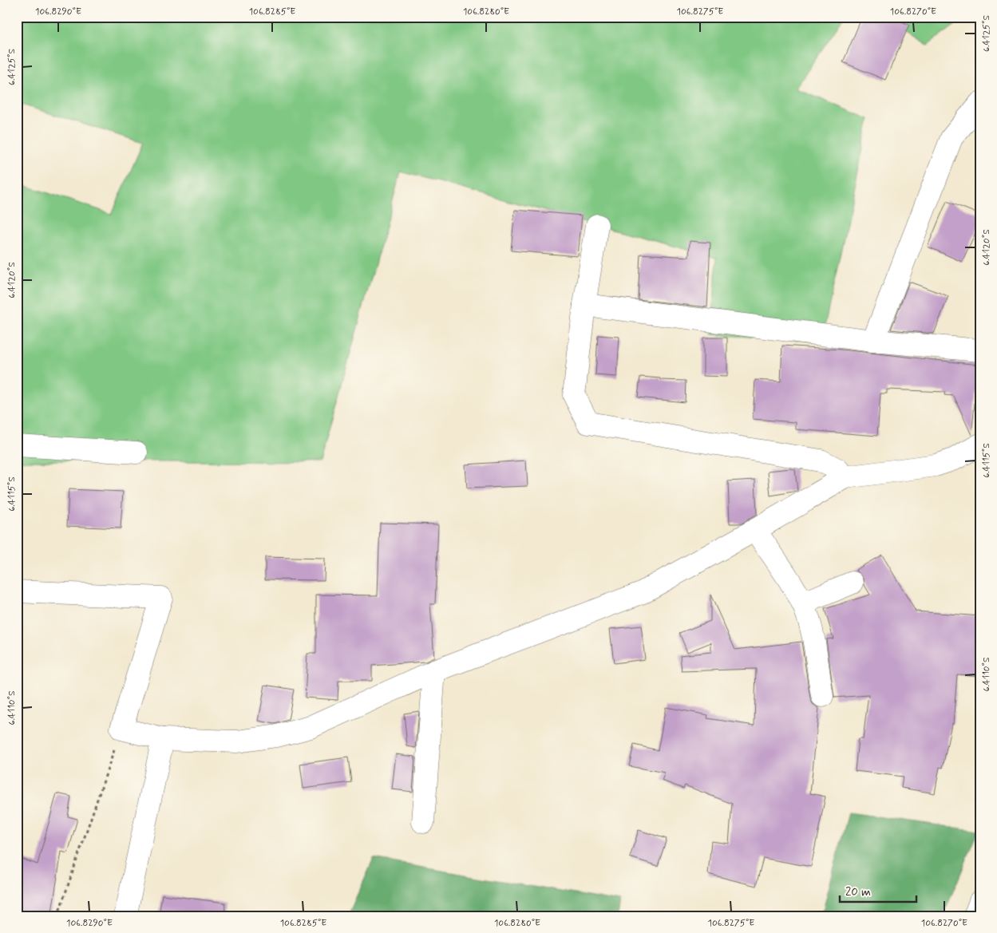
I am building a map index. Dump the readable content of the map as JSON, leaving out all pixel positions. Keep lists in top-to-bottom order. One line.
{"scale_bar":"20 m","coordinates":["106.8290°E","106.8285°E","106.8280°E","106.8275°E","106.8270°E","6.4125°S","6.4120°S","6.4115°S","6.4110°S"]}
